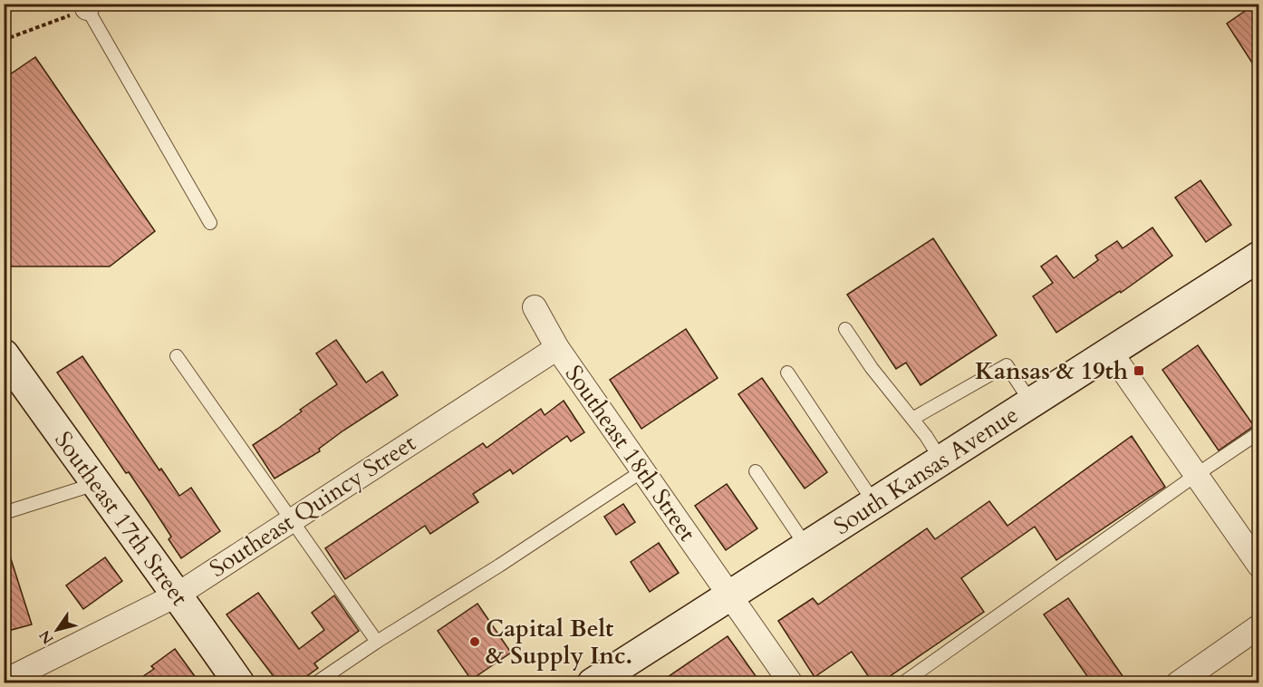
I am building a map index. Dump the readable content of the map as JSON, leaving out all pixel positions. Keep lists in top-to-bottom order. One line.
{"streets":{"main road":["South Kansas Avenue","Southeast 17th Street"],"street":["Southeast 18th Street","Southeast Quincy Street"]},"crossings":[["Southeast 18th Street","South Kansas Avenue"],["Southeast 18th Street","Southeast Quincy Street"],["Southeast Quincy Street","Southeast 17th Street"]],"places":{"transit":["Kansas & 19th"],"other":["Capital Belt & Supply Inc."]},"north":"bottom left"}
